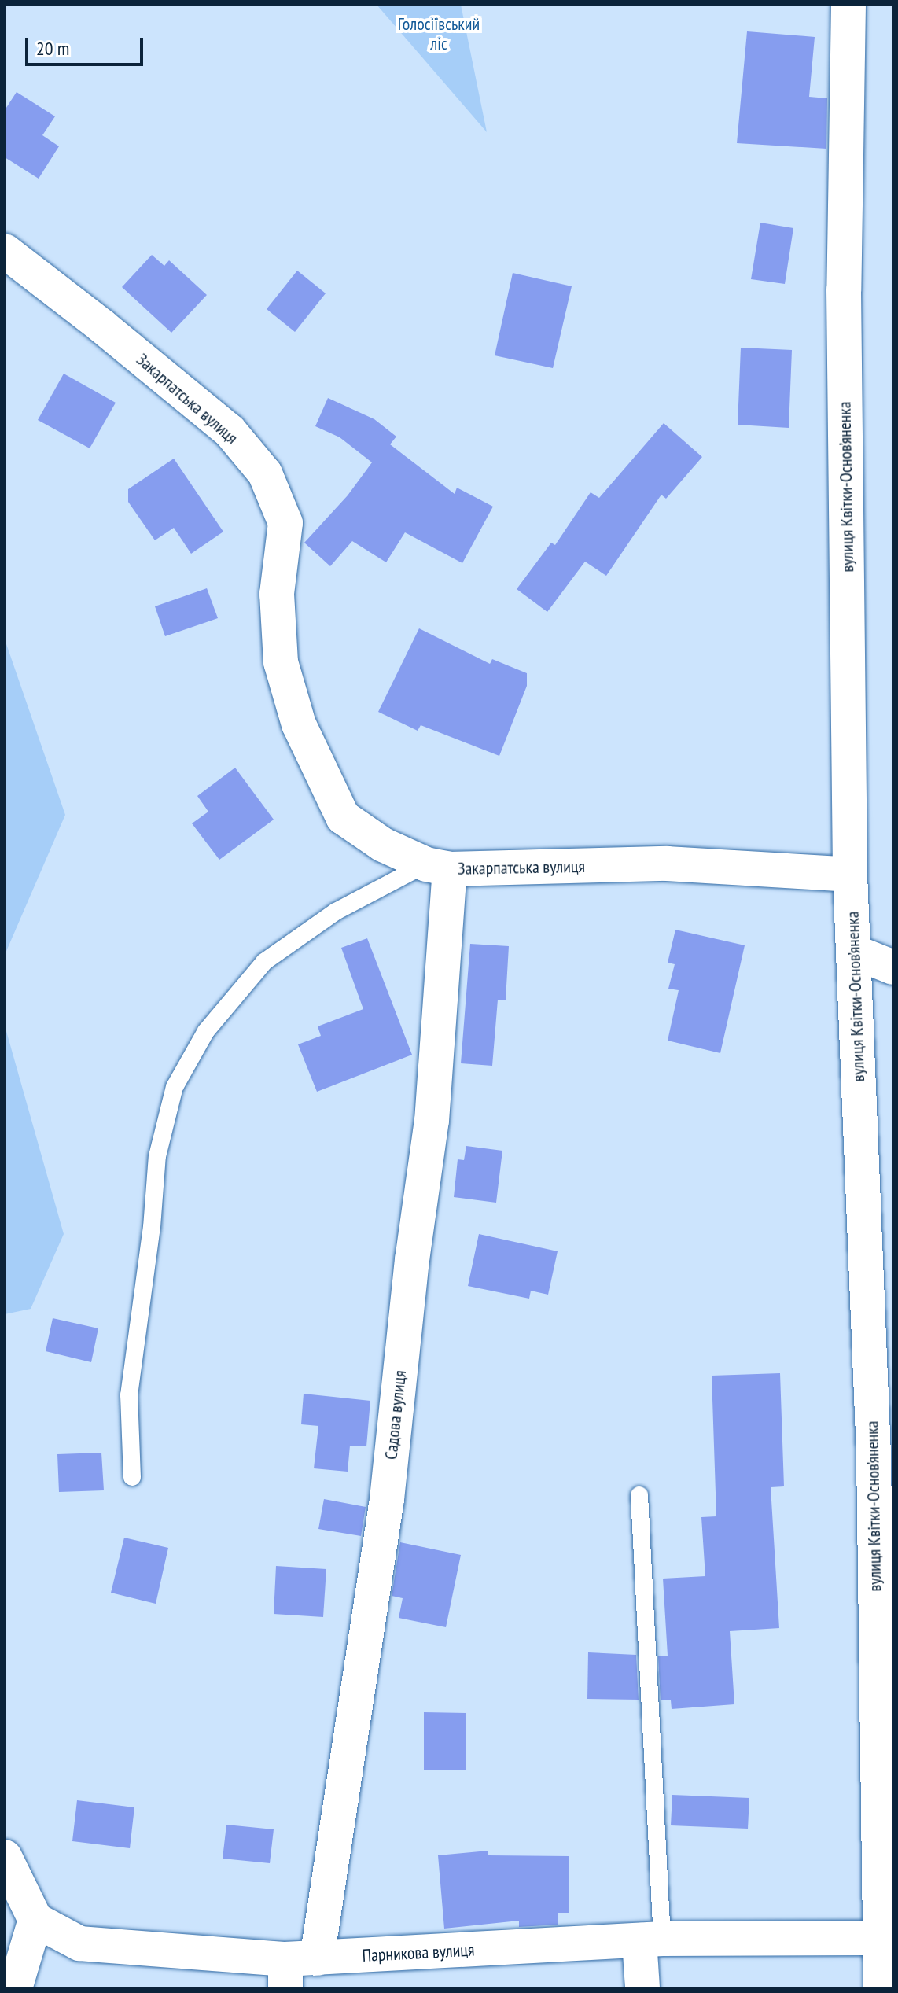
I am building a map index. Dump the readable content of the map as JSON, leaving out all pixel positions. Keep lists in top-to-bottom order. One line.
{"streets":{"street":["Закарпатська вулиця","вулиця Квітки-Основ’яненка","Садова вулиця","Парникова вулиця"]},"crossings":[["Закарпатська вулиця","вулиця Квітки-Основ’яненка"],["Закарпатська вулиця","Садова вулиця"],["вулиця Квітки-Основ’яненка","Парникова вулиця"],["Садова вулиця","Парникова вулиця"]],"parks":["Голосіївський ліс"],"scale_bar":"20 m"}
